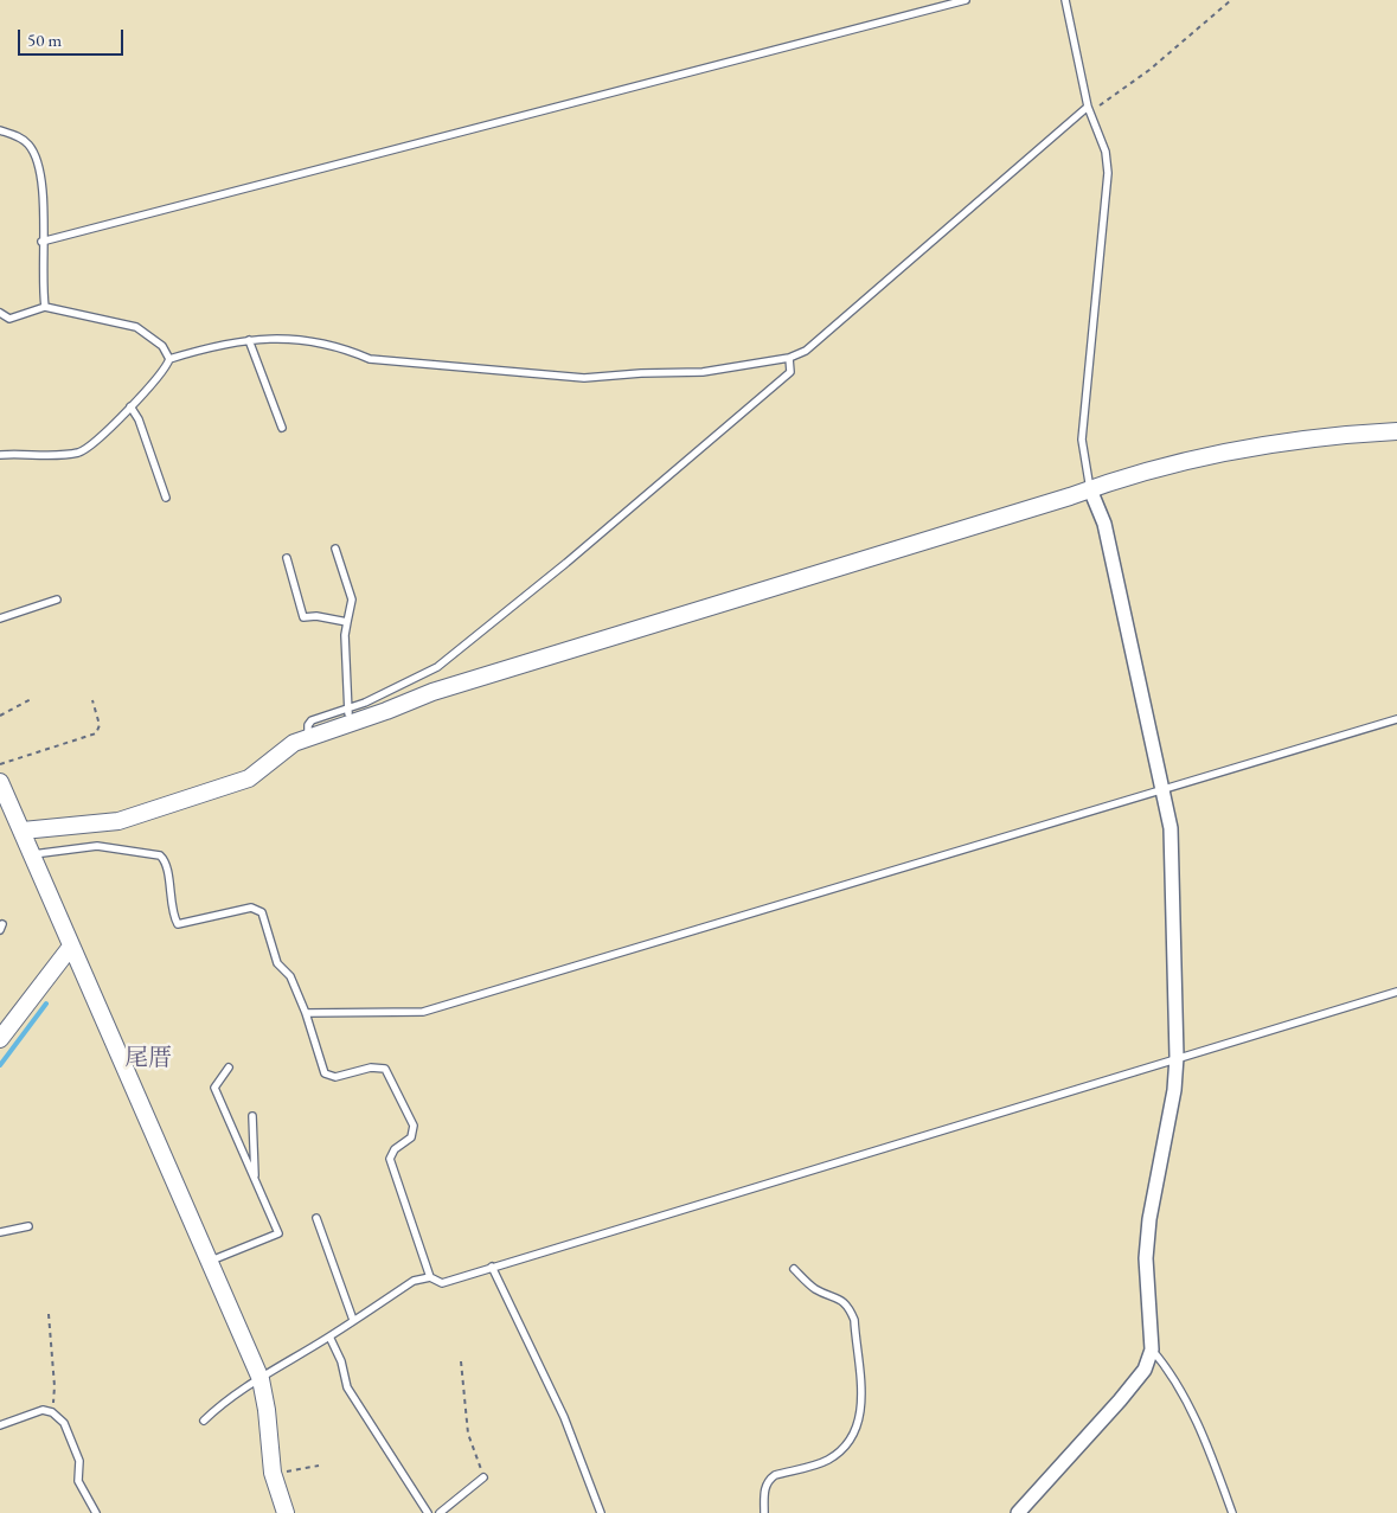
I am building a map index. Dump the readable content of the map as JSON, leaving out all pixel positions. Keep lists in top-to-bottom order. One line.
{"districts":["尾厝"],"scale_bar":"50 m"}
